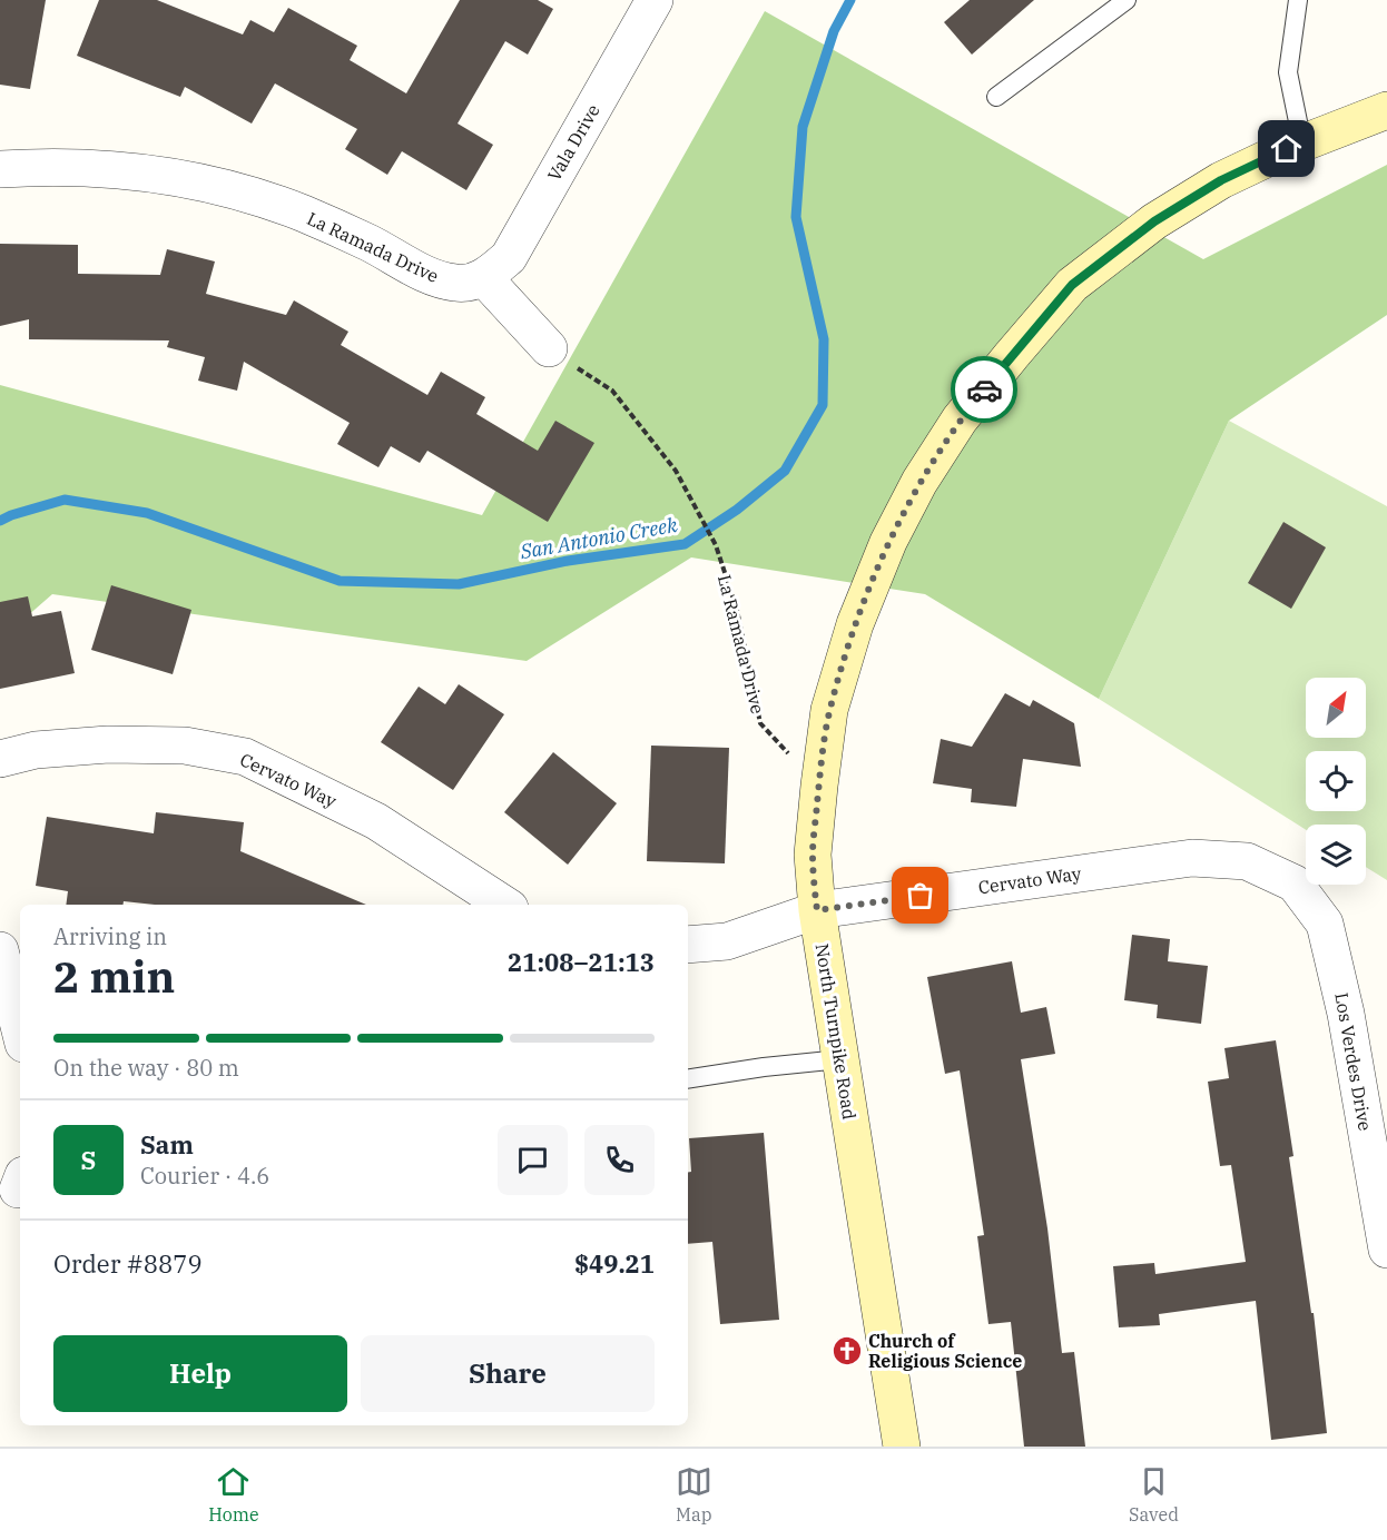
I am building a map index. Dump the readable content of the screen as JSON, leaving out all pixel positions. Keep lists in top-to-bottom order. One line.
{"streets":{"main road":["North Turnpike Road"],"street":["Vala Drive","La Ramada Drive","Cervato Way","Los Verdes Drive"]},"crossings":[["Vala Drive","La Ramada Drive"],["La Ramada Drive","North Turnpike Road"],["Cervato Way","North Turnpike Road"],["Cervato Way","Los Verdes Drive"]],"water":["San Antonio Creek"],"places":{"church":["Church of Religious Science"]},"north":"top right","page":{"heading":["2 min","Arriving in","21:08–21:13"],"panel":["Sam","Courier · 4.6","Order #8879","$49.21"],"bar":"On the way · 80 m","round":"S","buttons":["Help","Share"],"tabs":["Home","Map","Saved"]}}
